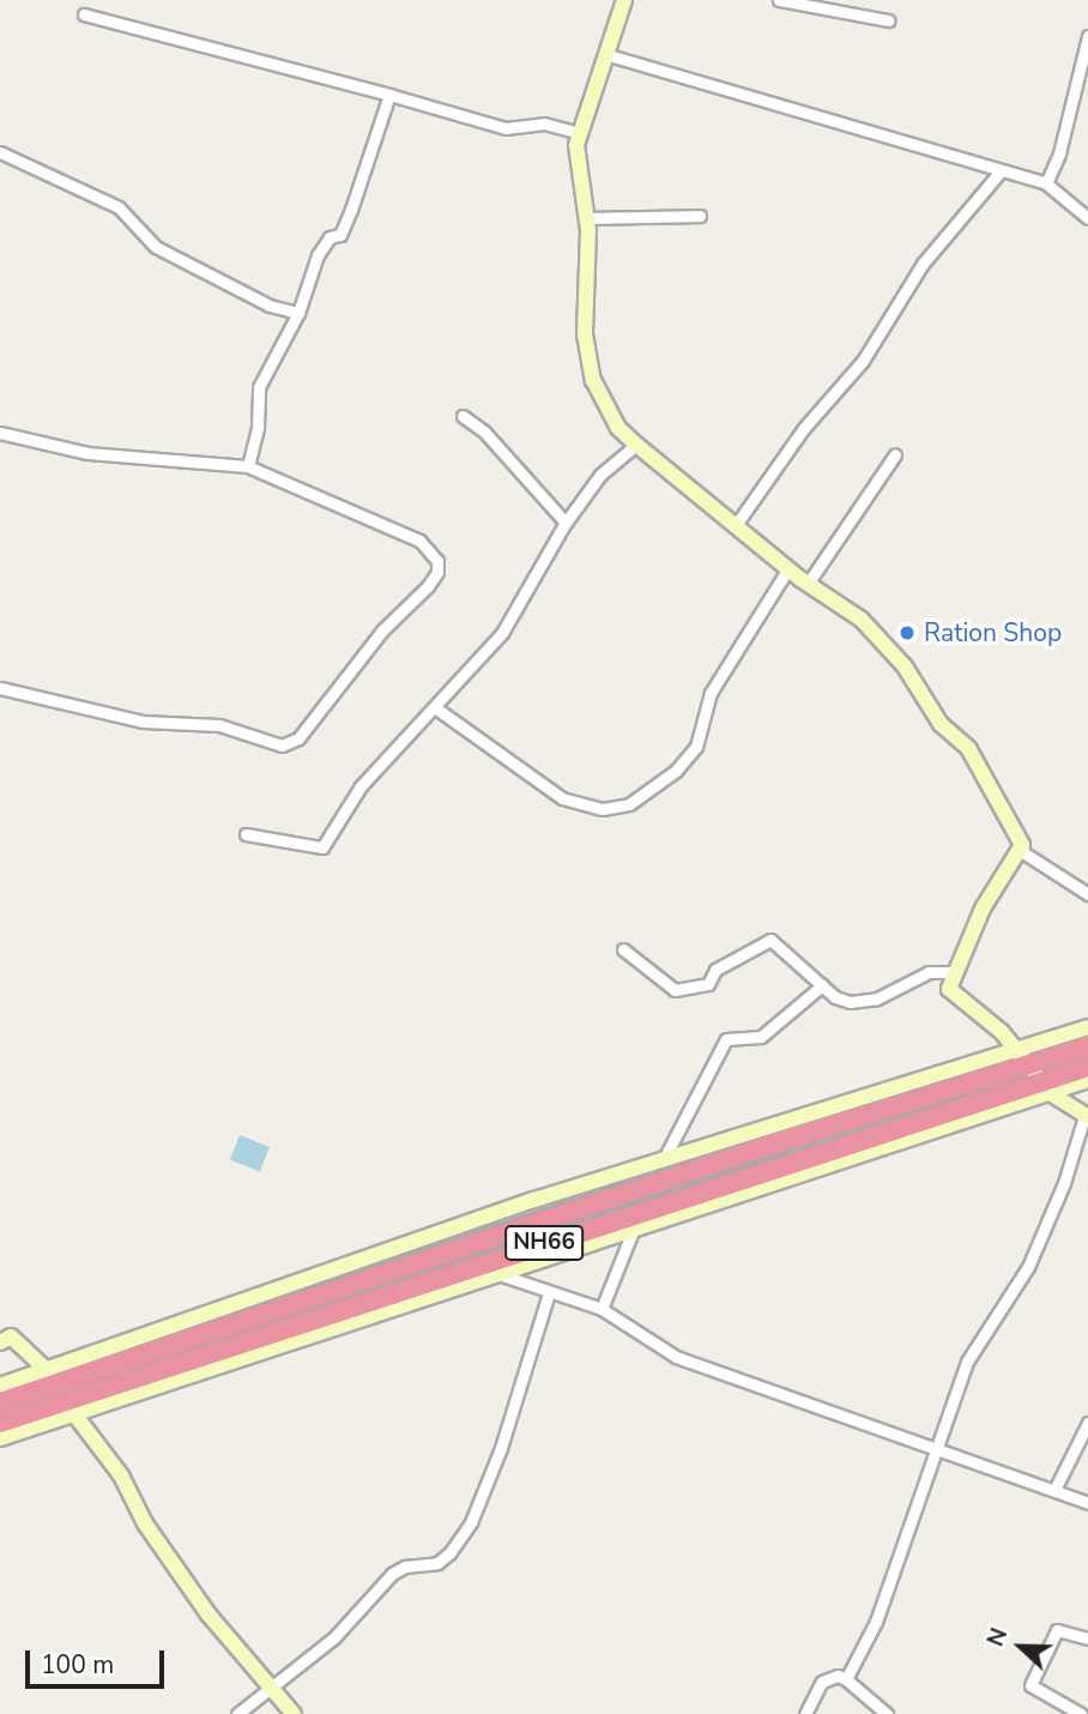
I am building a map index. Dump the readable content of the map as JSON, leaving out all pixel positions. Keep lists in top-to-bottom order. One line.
{"streets":{"highway":["NH66"]},"places":["Ration Shop"],"scale_bar":"100 m","north":"left"}
